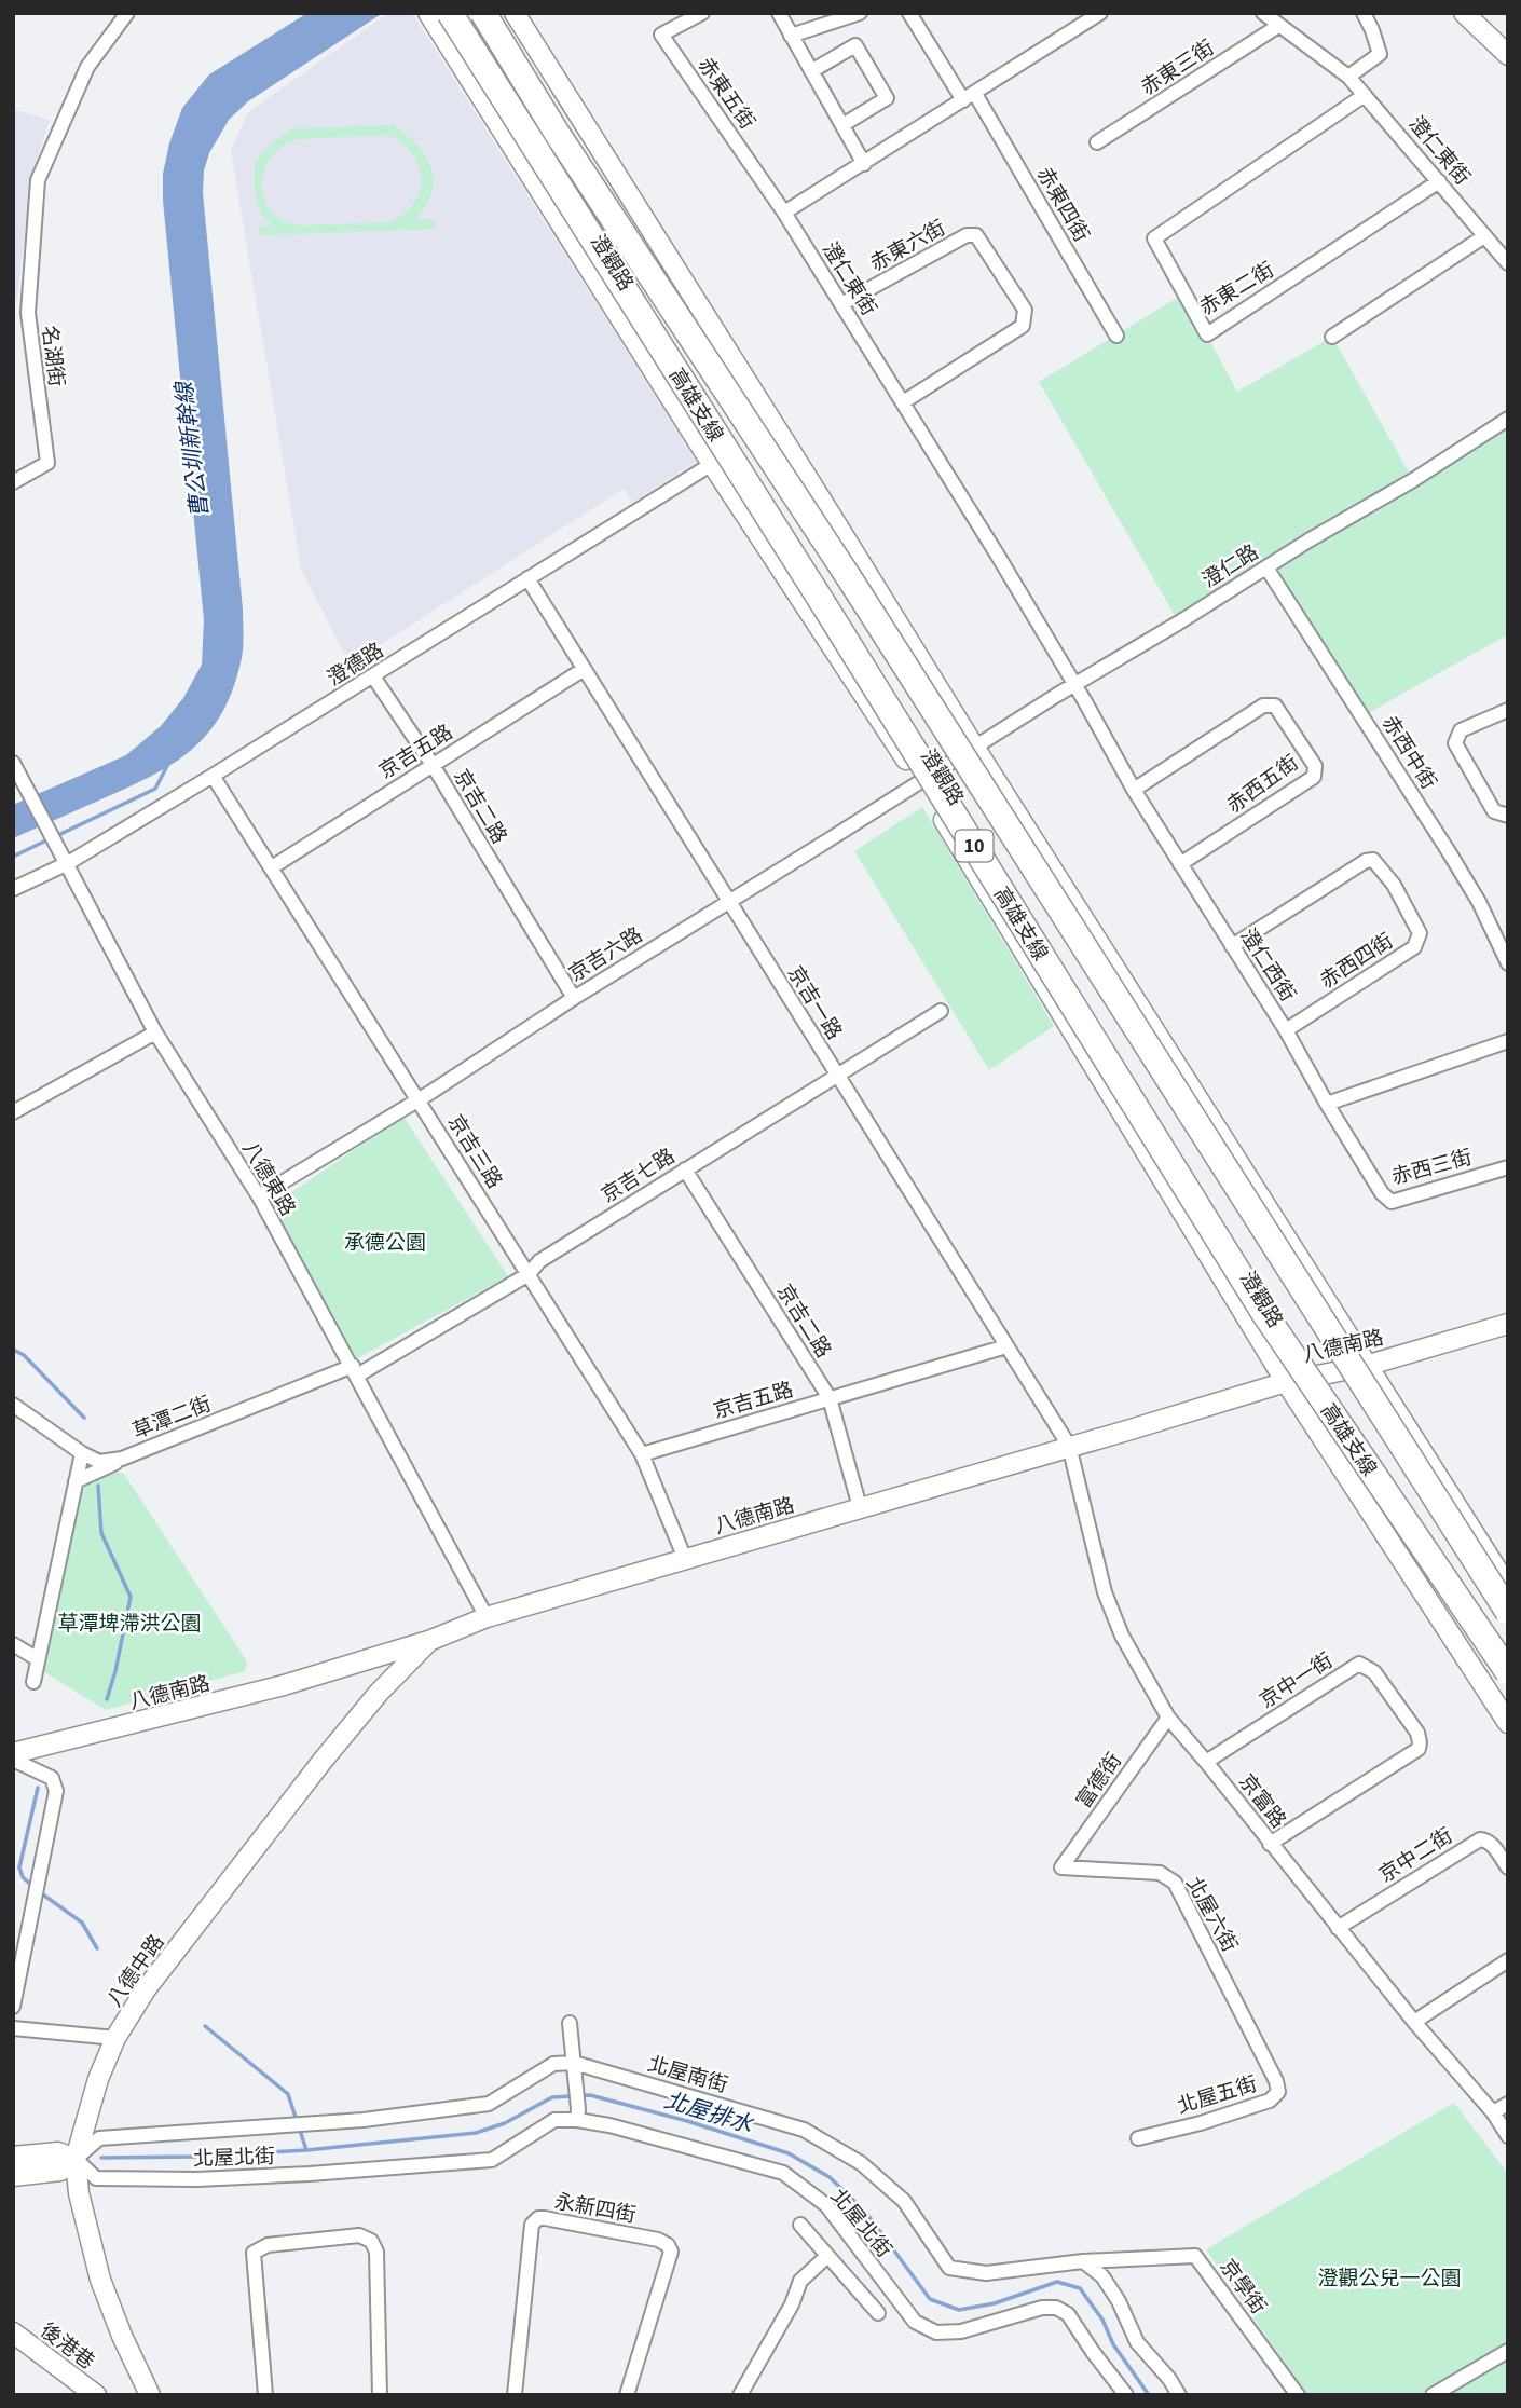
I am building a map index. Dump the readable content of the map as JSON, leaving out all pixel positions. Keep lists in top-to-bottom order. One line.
{"streets":{"highway":["高雄支線","10"],"street":["赤東三街","赤東五街","澄仁東街","赤東四街","赤東六街","澄觀路","赤東二街","名湖街","澄仁路","澄德路","京吉五路","赤西中街","赤西五街","京吉二路","京吉六路","赤西四街","澄仁西街","京吉一路","京吉三路","赤西三街","京吉七路","八德東路","八德南路","草潭二街","京中一街","富德街","京富路","京中二街","北屋六街","八德中路","北屋南街","北屋五街","北屋北街","永新四街","京學街","後港巷"]},"crossings":[["赤東三街","澄仁東街"],["赤東五街","澄仁東街"],["澄仁東街","赤東六街"],["澄仁東街","赤東二街"],["澄仁東街","澄仁路"],["澄仁東街","澄仁西街"],["澄觀路","澄仁路"],["澄觀路","澄德路"],["澄觀路","京吉六路"],["澄觀路","八德南路"],["澄仁路","赤西中街"],["澄仁路","京吉六路"],["澄仁路","澄仁西街"],["澄德路","京吉二路"],["澄德路","京吉一路"],["澄德路","京吉三路"],["澄德路","八德東路"],["京吉五路","京吉二路"],["京吉五路","京吉一路"],["京吉五路","京吉三路"],["赤西五街","澄仁西街"],["京吉二路","京吉六路"],["京吉二路","京吉七路"],["京吉二路","八德南路"],["京吉六路","京吉一路"],["京吉六路","京吉三路"],["京吉六路","八德東路"],["赤西四街","澄仁西街"],["澄仁西街","赤西三街"],["京吉一路","京吉七路"],["京吉一路","八德南路"],["京吉一路","京富路"],["京吉三路","京吉七路"],["京吉三路","八德南路"],["京吉七路","八德東路"],["京吉七路","草潭二街"],["八德東路","八德南路"],["八德東路","草潭二街"],["八德南路","京富路"],["八德南路","八德中路"],["京中一街","京富路"],["富德街","京富路"],["富德街","北屋六街"],["京富路","京中二街"],["北屋六街","北屋五街"],["八德中路","北屋北街"],["北屋南街","京學街"]],"water":["曹公圳新幹線","北屋排水"],"parks":["承德公園","草潭埤滯洪公園","澄觀公兒一公園"]}
